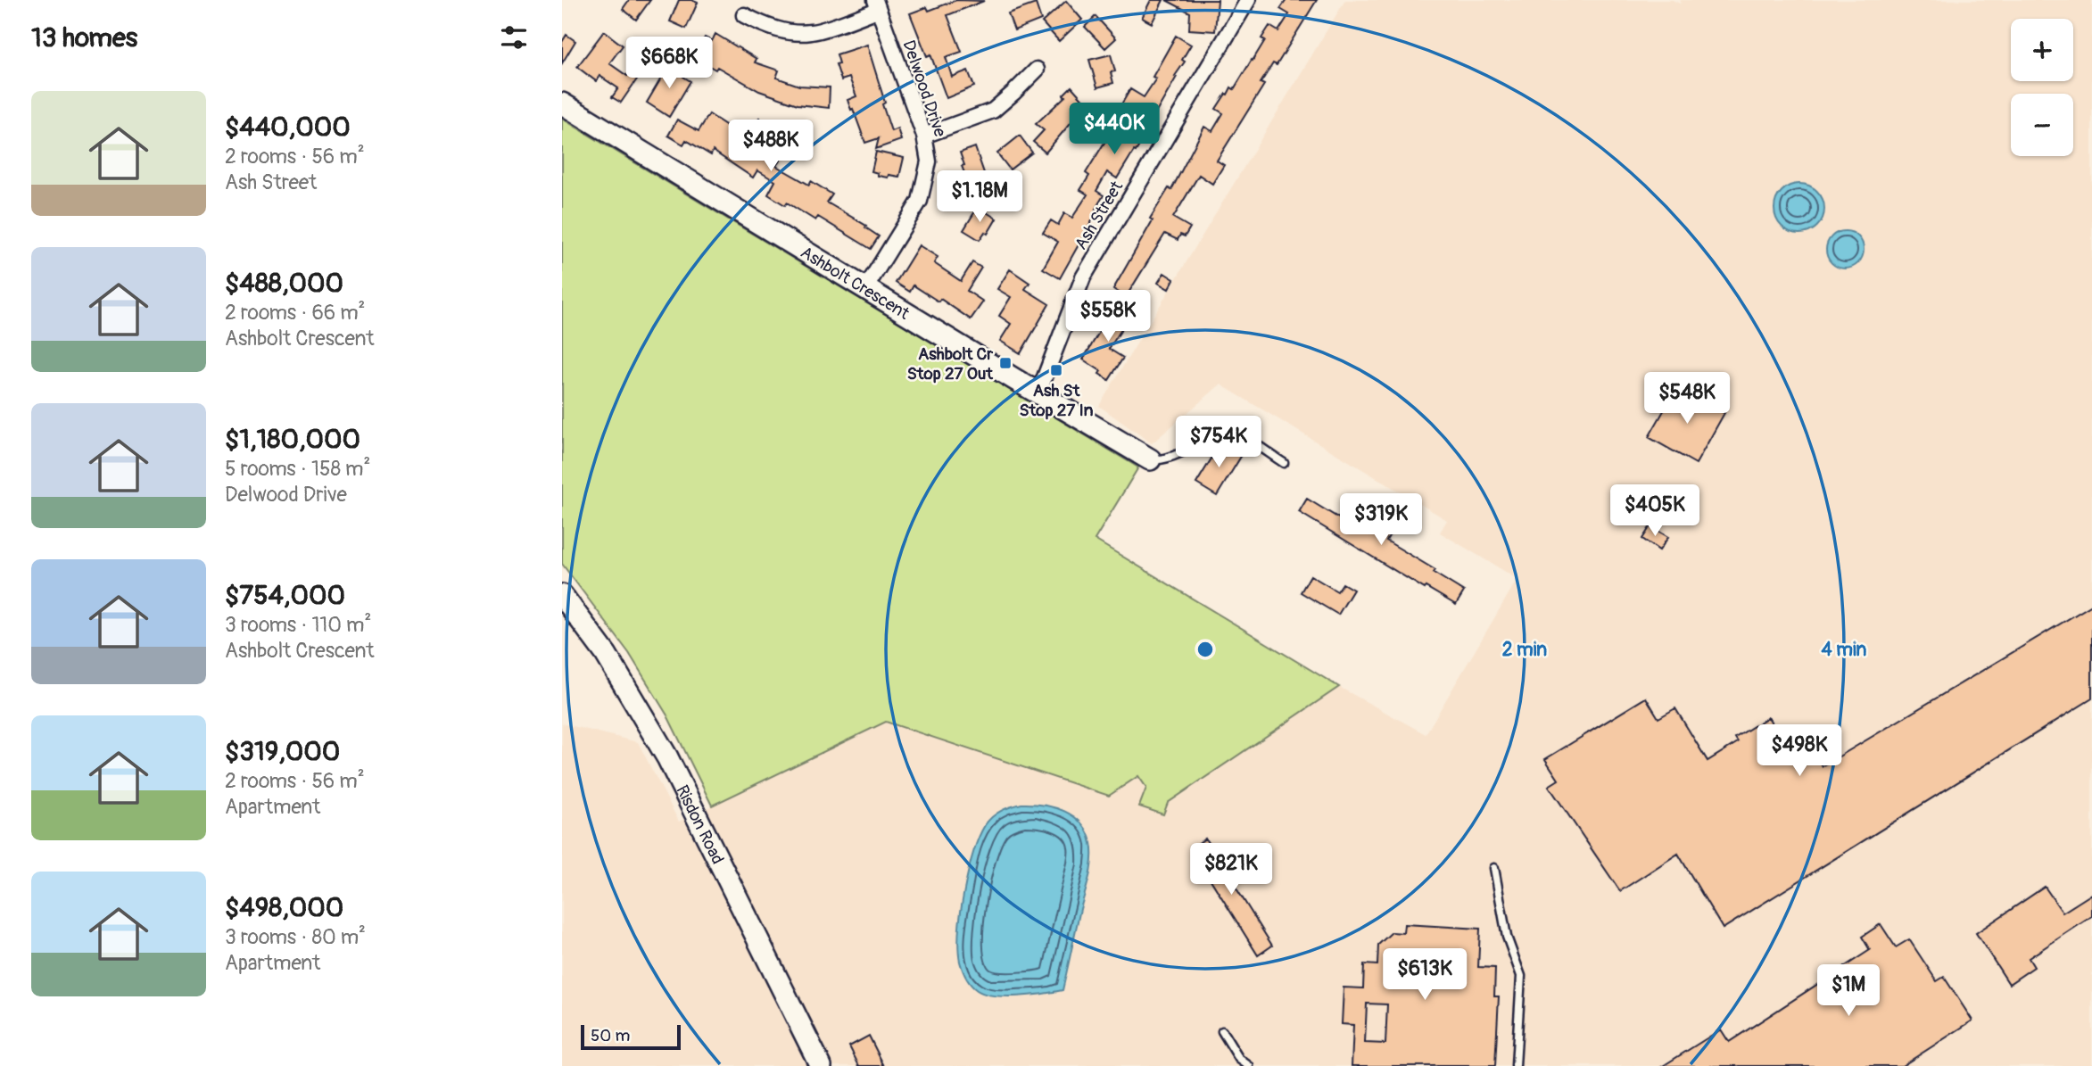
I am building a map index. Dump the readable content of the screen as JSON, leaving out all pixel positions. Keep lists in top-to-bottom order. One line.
{"streets":{"street":["Delwood Drive","Ash Street","Ashbolt Crescent","Risdon Road"]},"crossings":[["Delwood Drive","Ashbolt Crescent"],["Ash Street","Ashbolt Crescent"]],"places":{"transit":["Ashbolt Cr Stop 27 Out","Ash St Stop 27 In"]},"scale_bar":"50 m","page":{"heading":"13 homes","map_buttons":["+","−"],"price":["$668K","$440K","$488K","$1.18M","$558K","$548K","$754K","$405K","$319K","$498K","$821K","$613K","$1M"],"list":[{"name":"$440,000","note":"2 rooms · 56 m² · Ash Street"},{"name":"$488,000","note":"2 rooms · 66 m² · Ashbolt Crescent"},{"name":"$1,180,000","note":"5 rooms · 158 m² · Delwood Drive"},{"name":"$754,000","note":"3 rooms · 110 m² · Ashbolt Crescent"},{"name":"$319,000","note":"2 rooms · 56 m² · Apartment"},{"name":"$498,000","note":"3 rooms · 80 m² · Apartment"}],"scale":"50 m"},"rings":["2 min","4 min"]}
